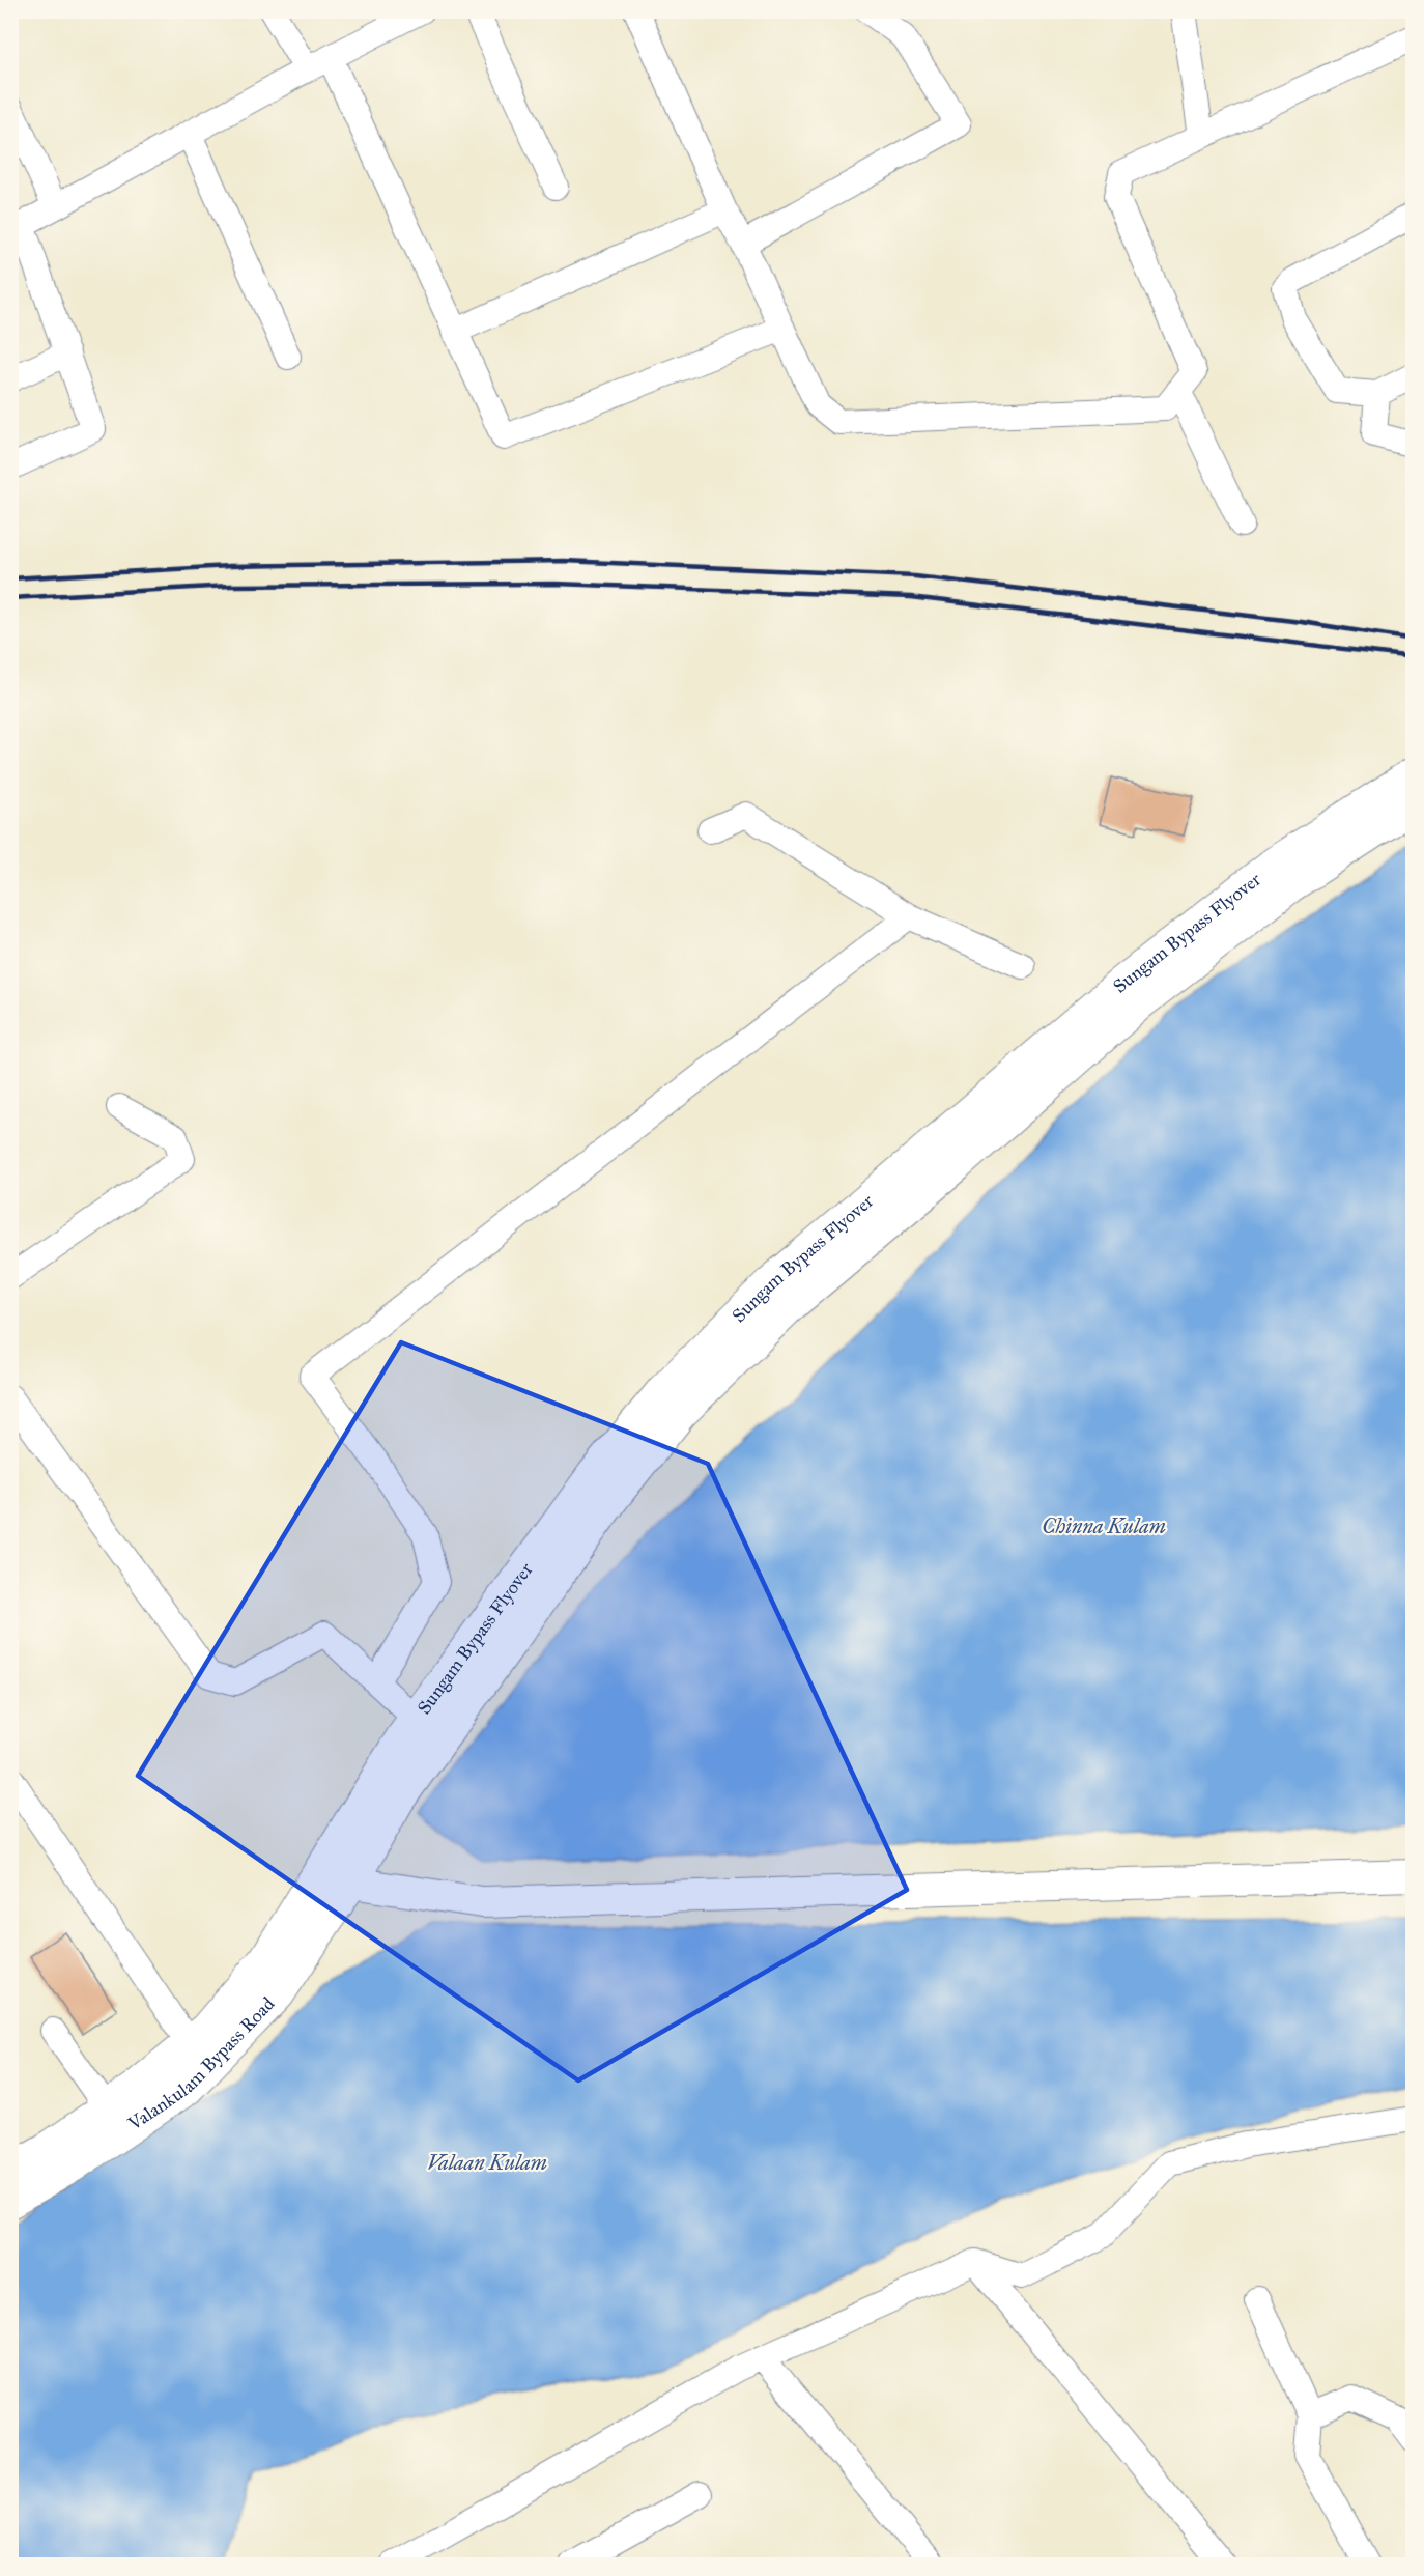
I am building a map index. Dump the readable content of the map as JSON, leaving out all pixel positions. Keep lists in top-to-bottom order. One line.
{"streets":{"main road":["Sungam Bypass Flyover","Valankulam Bypass Road"]},"crossings":[["Sungam Bypass Flyover","Valankulam Bypass Road"]],"water":["Chinna Kulam","Valaan Kulam"]}
